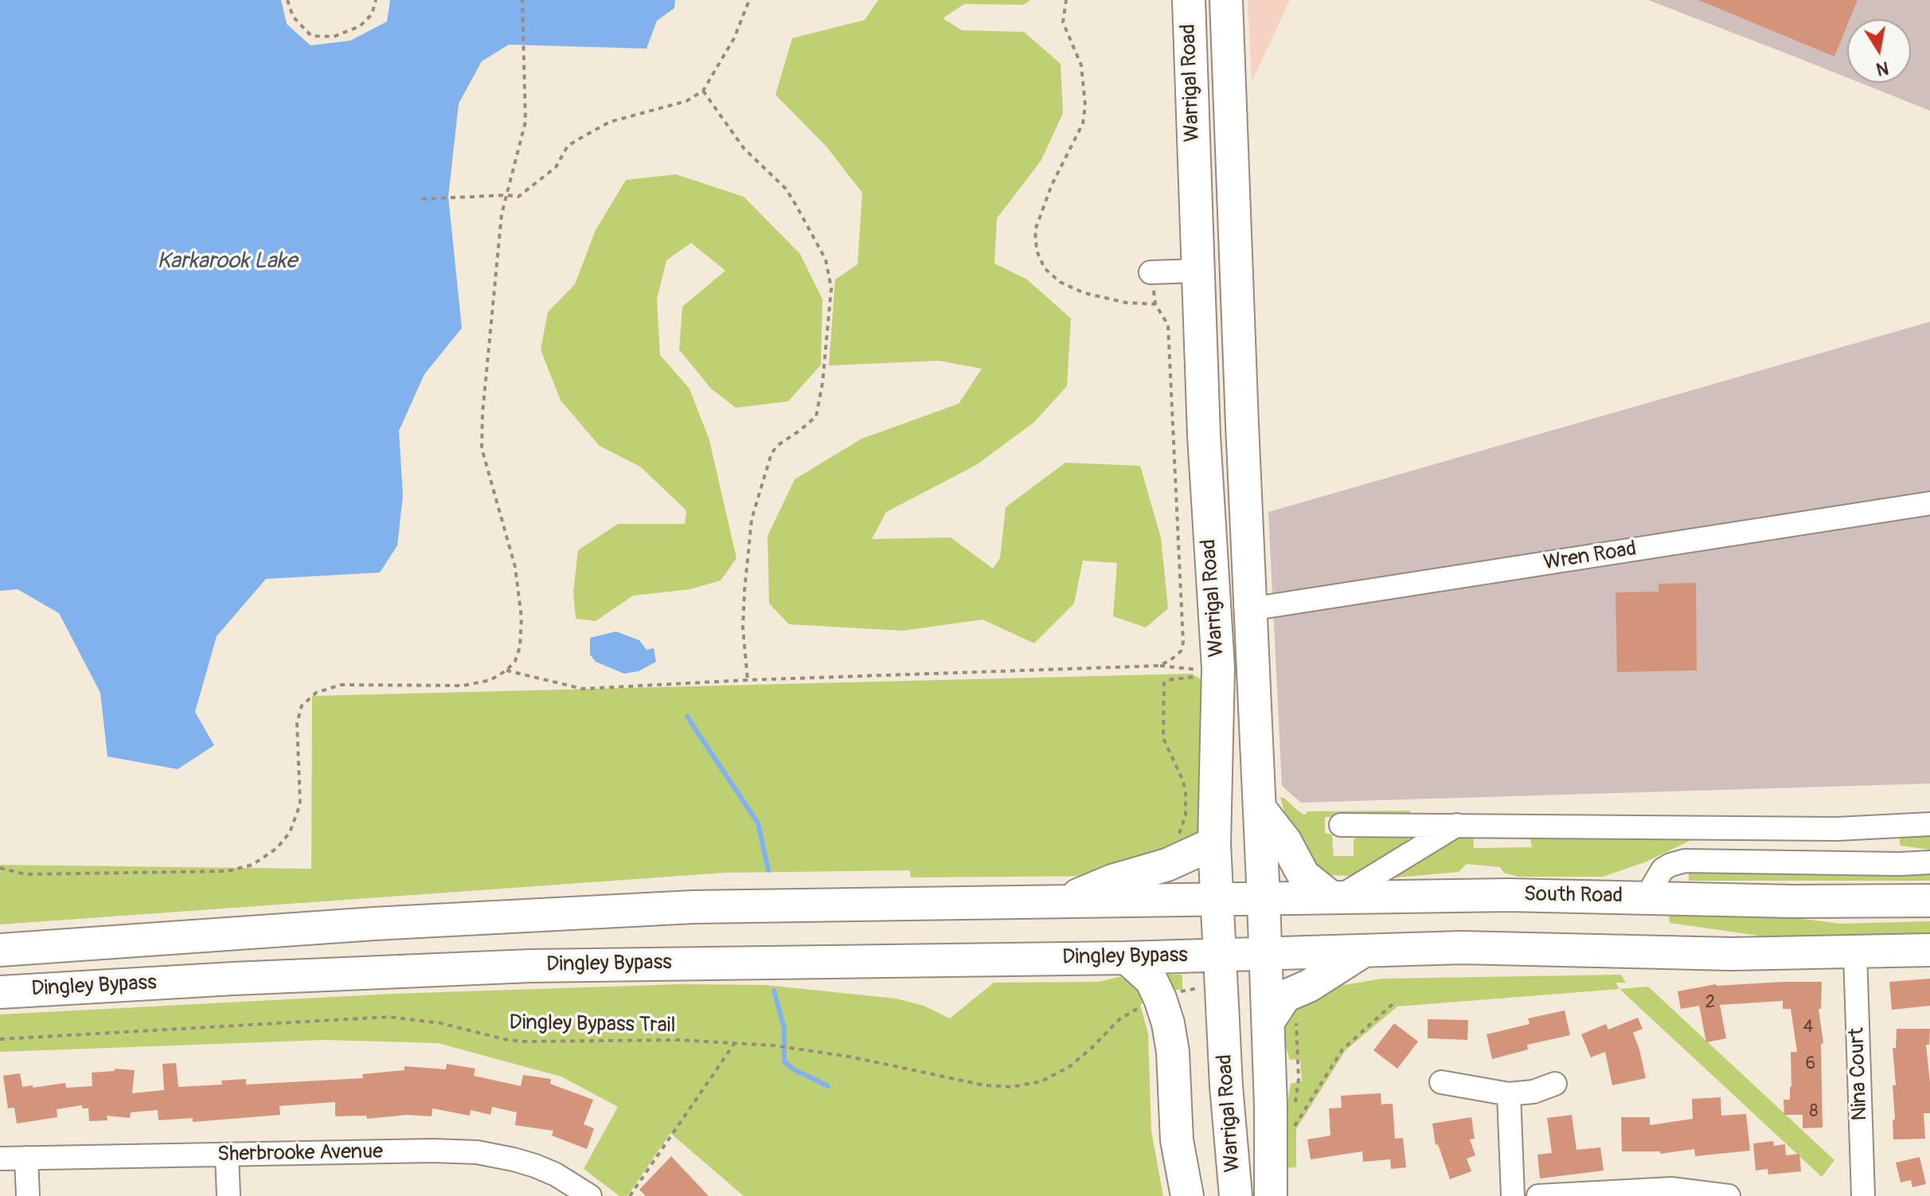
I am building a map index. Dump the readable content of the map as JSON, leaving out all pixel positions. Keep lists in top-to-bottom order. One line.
{"streets":{"highway":["Warrigal Road","South Road","Dingley Bypass"],"street":["Wren Road","Nina Court","Sherbrooke Avenue"],"path":["Dingley Bypass Trail"]},"crossings":[["Warrigal Road","Wren Road"],["Warrigal Road","South Road"],["Warrigal Road","Dingley Bypass"],["South Road","Dingley Bypass"]],"water":["Karkarook Lake"],"house_numbers":["2","4","6","8"],"north":"bottom"}
